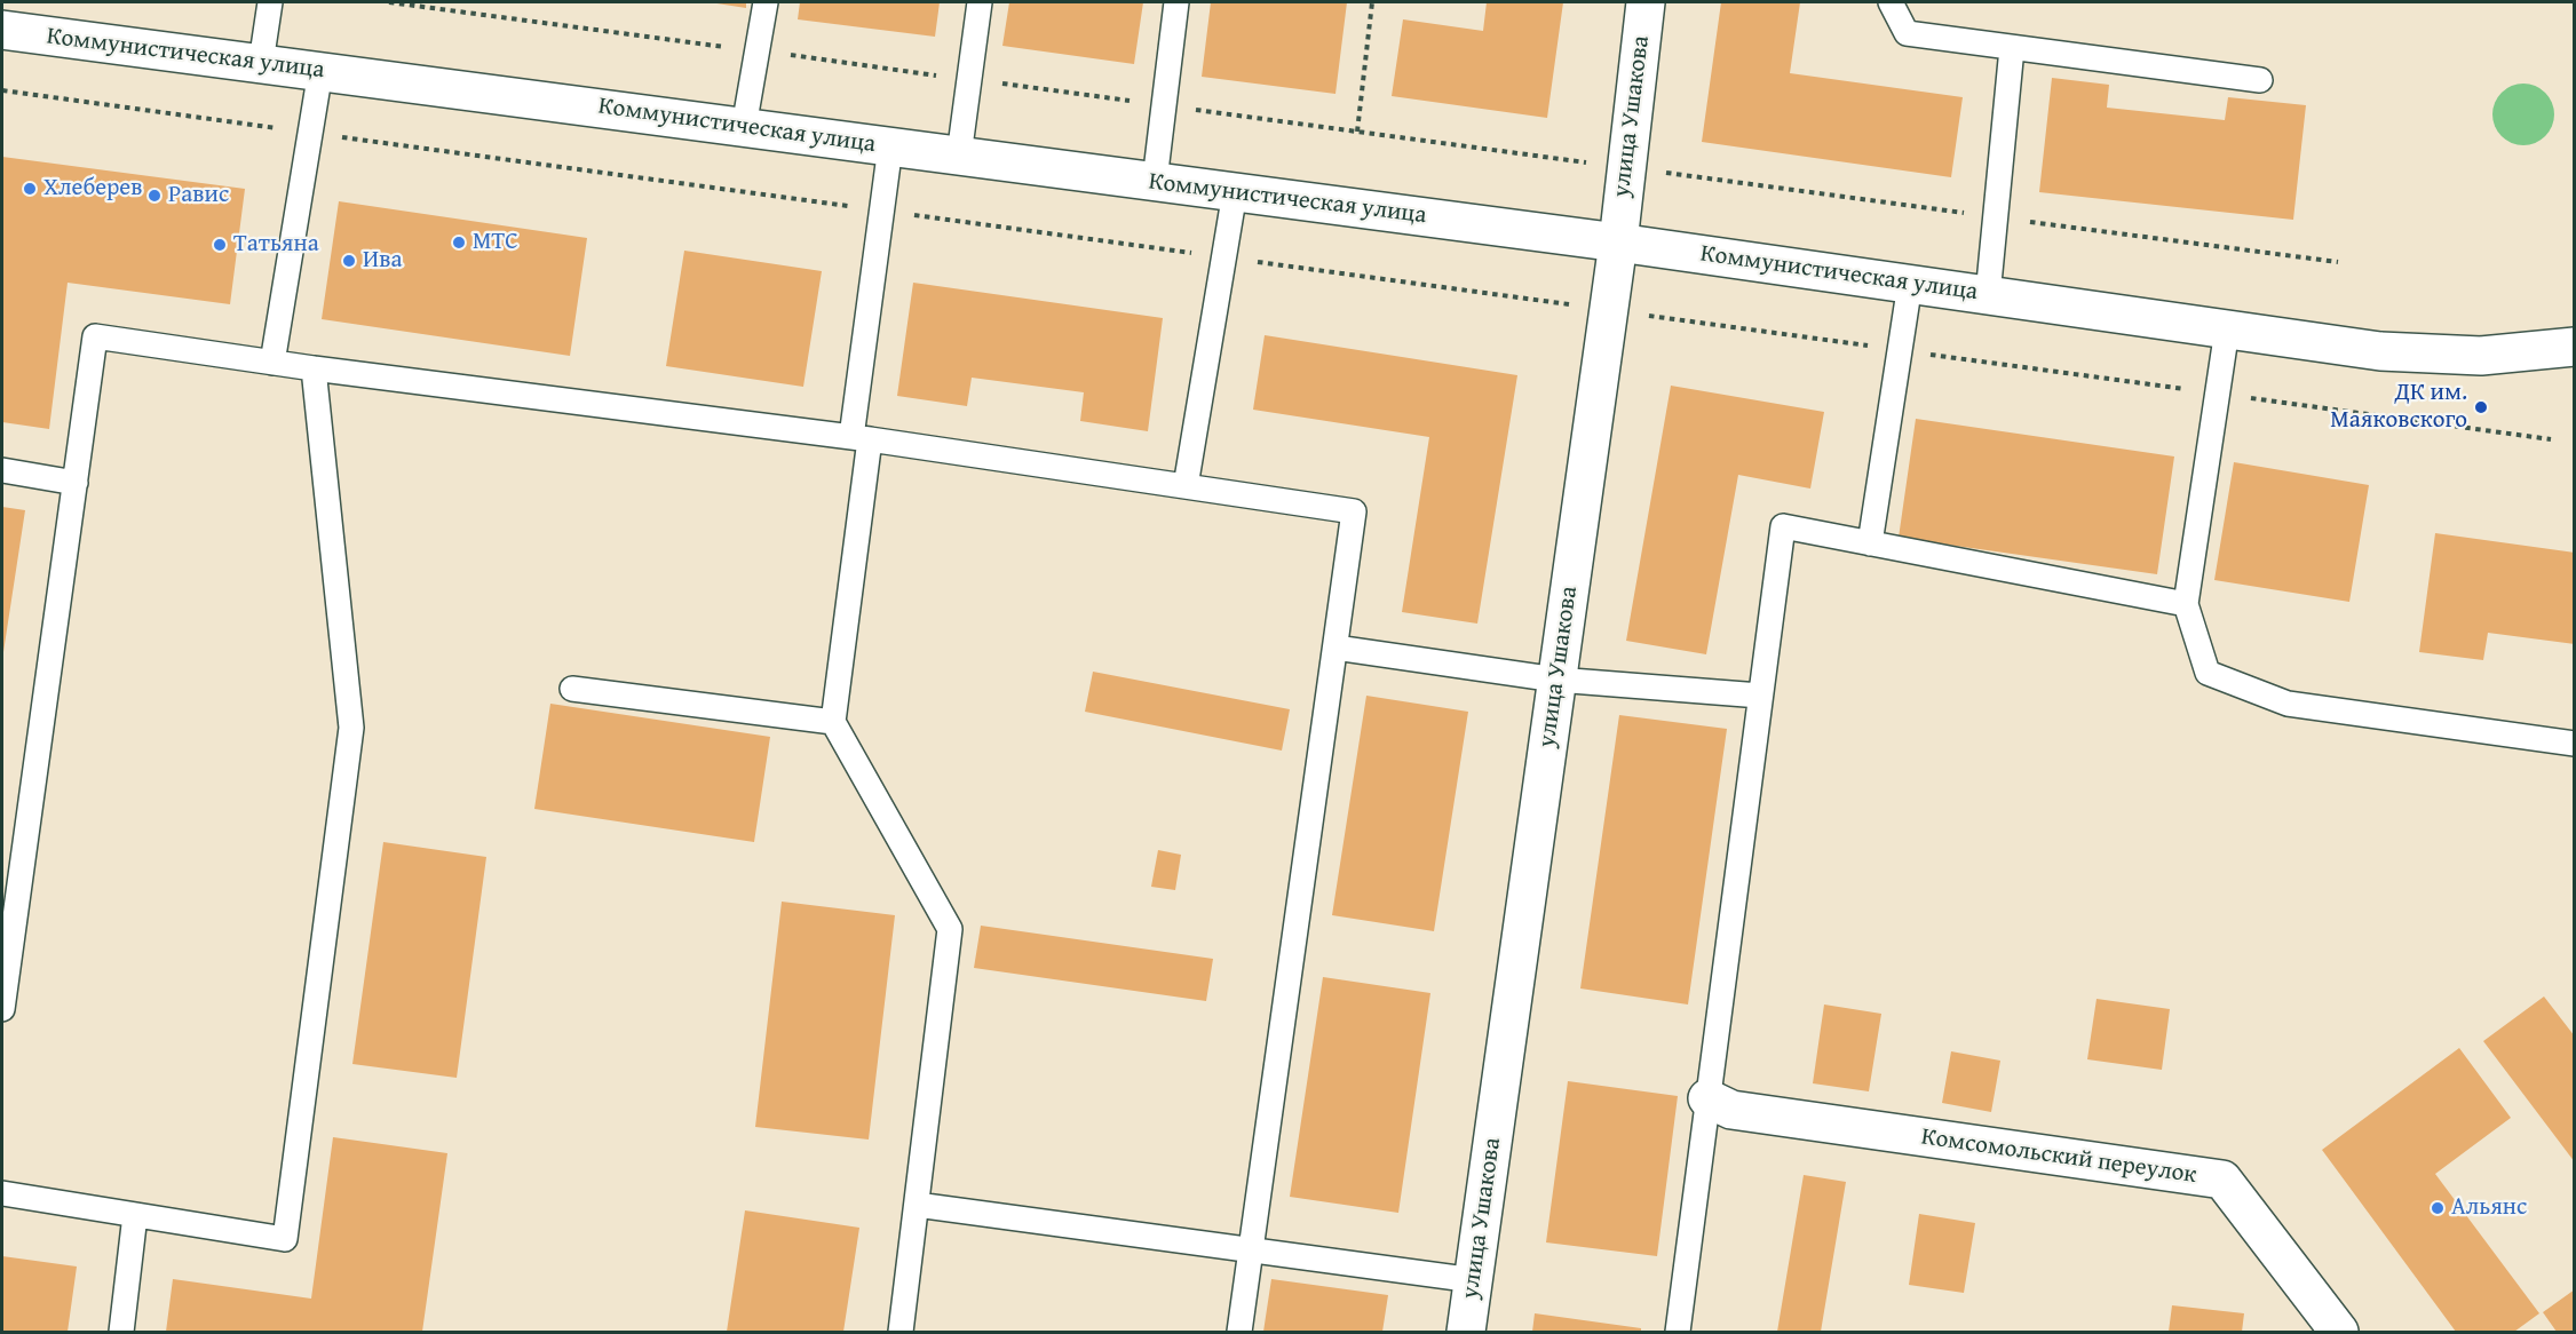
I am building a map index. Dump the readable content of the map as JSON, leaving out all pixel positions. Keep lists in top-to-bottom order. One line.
{"streets":{"main road":["Коммунистическая улица","улица Ушакова","Комсомольский переулок"]},"crossings":[["Коммунистическая улица","улица Ушакова"]],"places":["Хлеберев","Равис","МТС","Татьяна","Ива","ДК им. Маяковского","Альянс"]}
